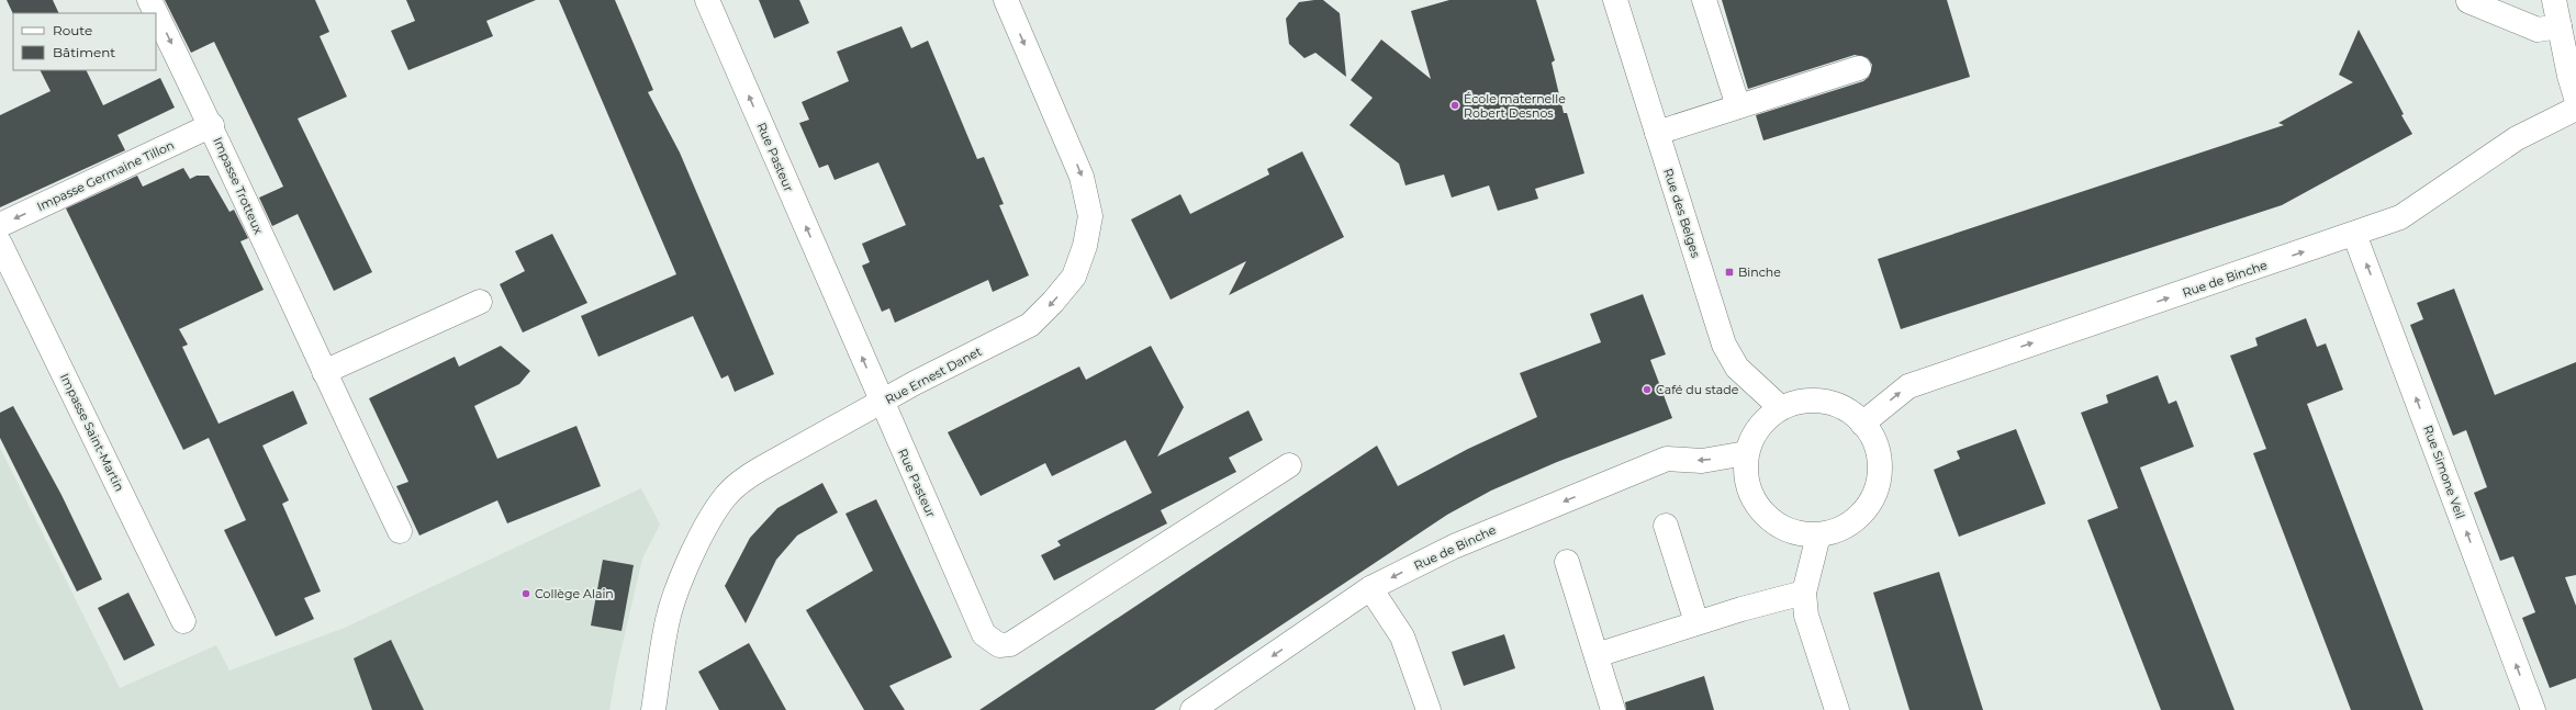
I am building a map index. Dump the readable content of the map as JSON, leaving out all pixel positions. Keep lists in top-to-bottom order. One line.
{"streets":{"street":["Rue Pasteur","Impasse Germaine Tillon","Impasse Trotteux","Rue des Belges","Rue de Binche","Rue Ernest Danet","Impasse Saint-Martin","Rue Simone Veil"]},"crossings":[["Rue Pasteur","Rue Ernest Danet"],["Impasse Germaine Tillon","Impasse Trotteux"],["Rue des Belges","Rue de Binche"],["Rue de Binche","Rue Simone Veil"]],"one_way":["Rue Pasteur","Impasse Germaine Tillon","Rue Simone Veil"],"places":{"other":["École maternelle Robert Desnos","Café du stade","Collège Alain"],"transit":["Binche"]},"legend":["Route","Bâtiment"]}
